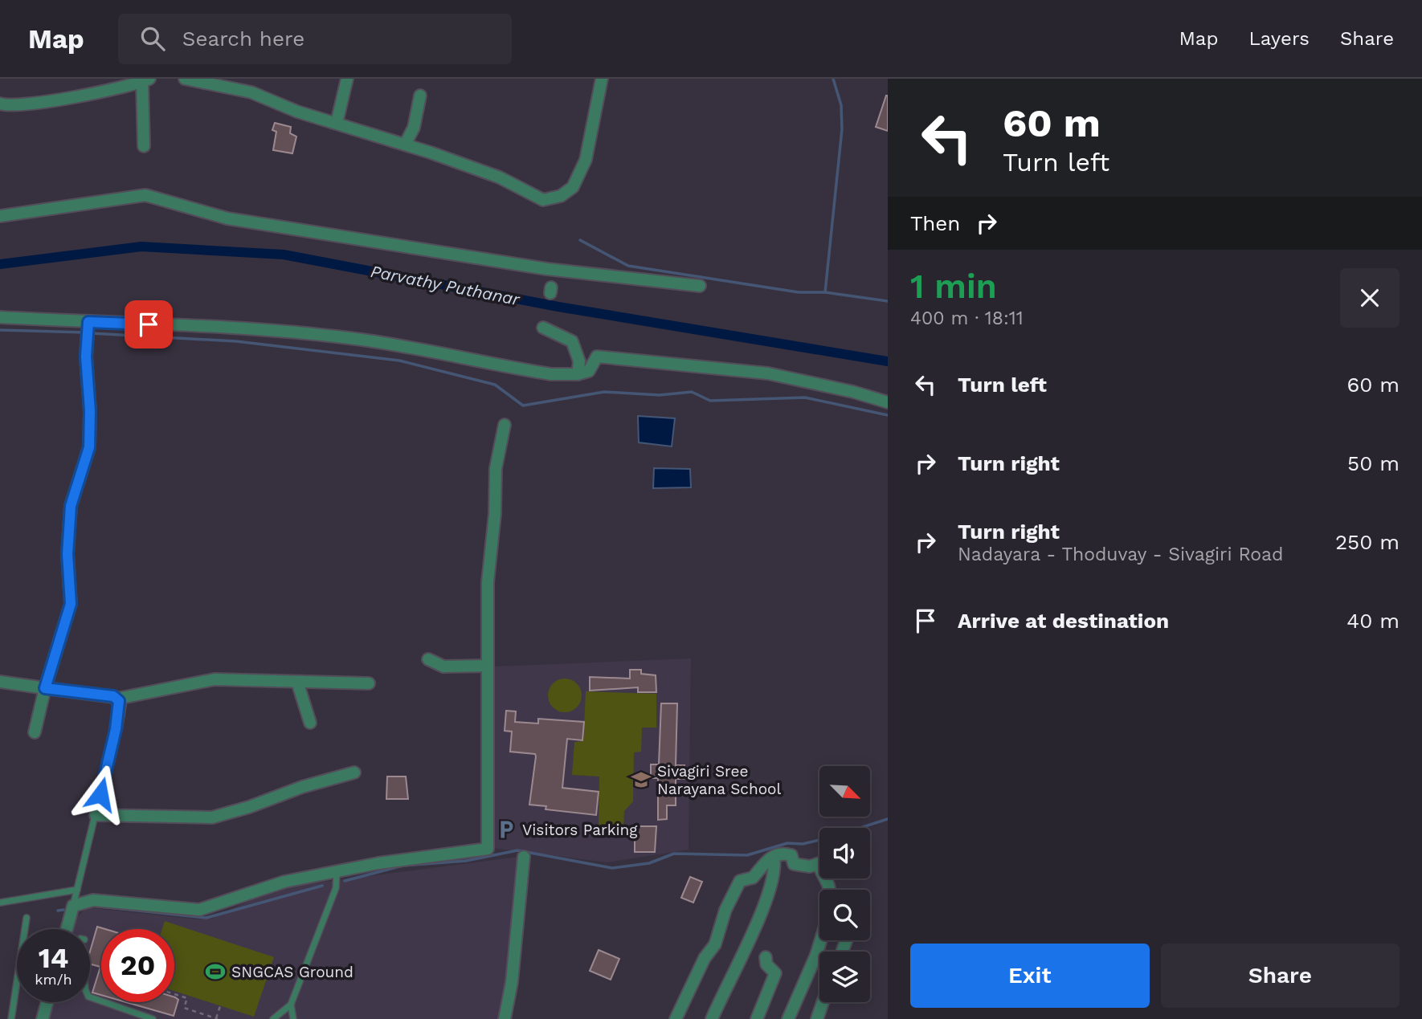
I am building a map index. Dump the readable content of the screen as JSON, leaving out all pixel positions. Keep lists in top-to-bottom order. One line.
{"water":["Parvathy Puthanar"],"places":{"school or university":["Sivagiri Sree Narayana School"],"parking":["Visitors Parking"],"sports":["SNGCAS Ground"]},"north":"bottom right","page":{"header":"Map","search":"Search here","nav":["Map","Layers","Share"],"turn":["60 m","Turn left"],"then":"Then","heading":["1 min","400 m · 18:11"],"list":[{"name":"Turn left","value":"60 m"},{"name":"Turn right","value":"50 m"},{"name":"Turn right","note":"Nadayara - Thoduvay - Sivagiri Road","value":"250 m"},{"name":"Arrive at destination","value":"40 m"}],"speed":"14 km/h","limit":"20","buttons":["Exit","Share"]}}
